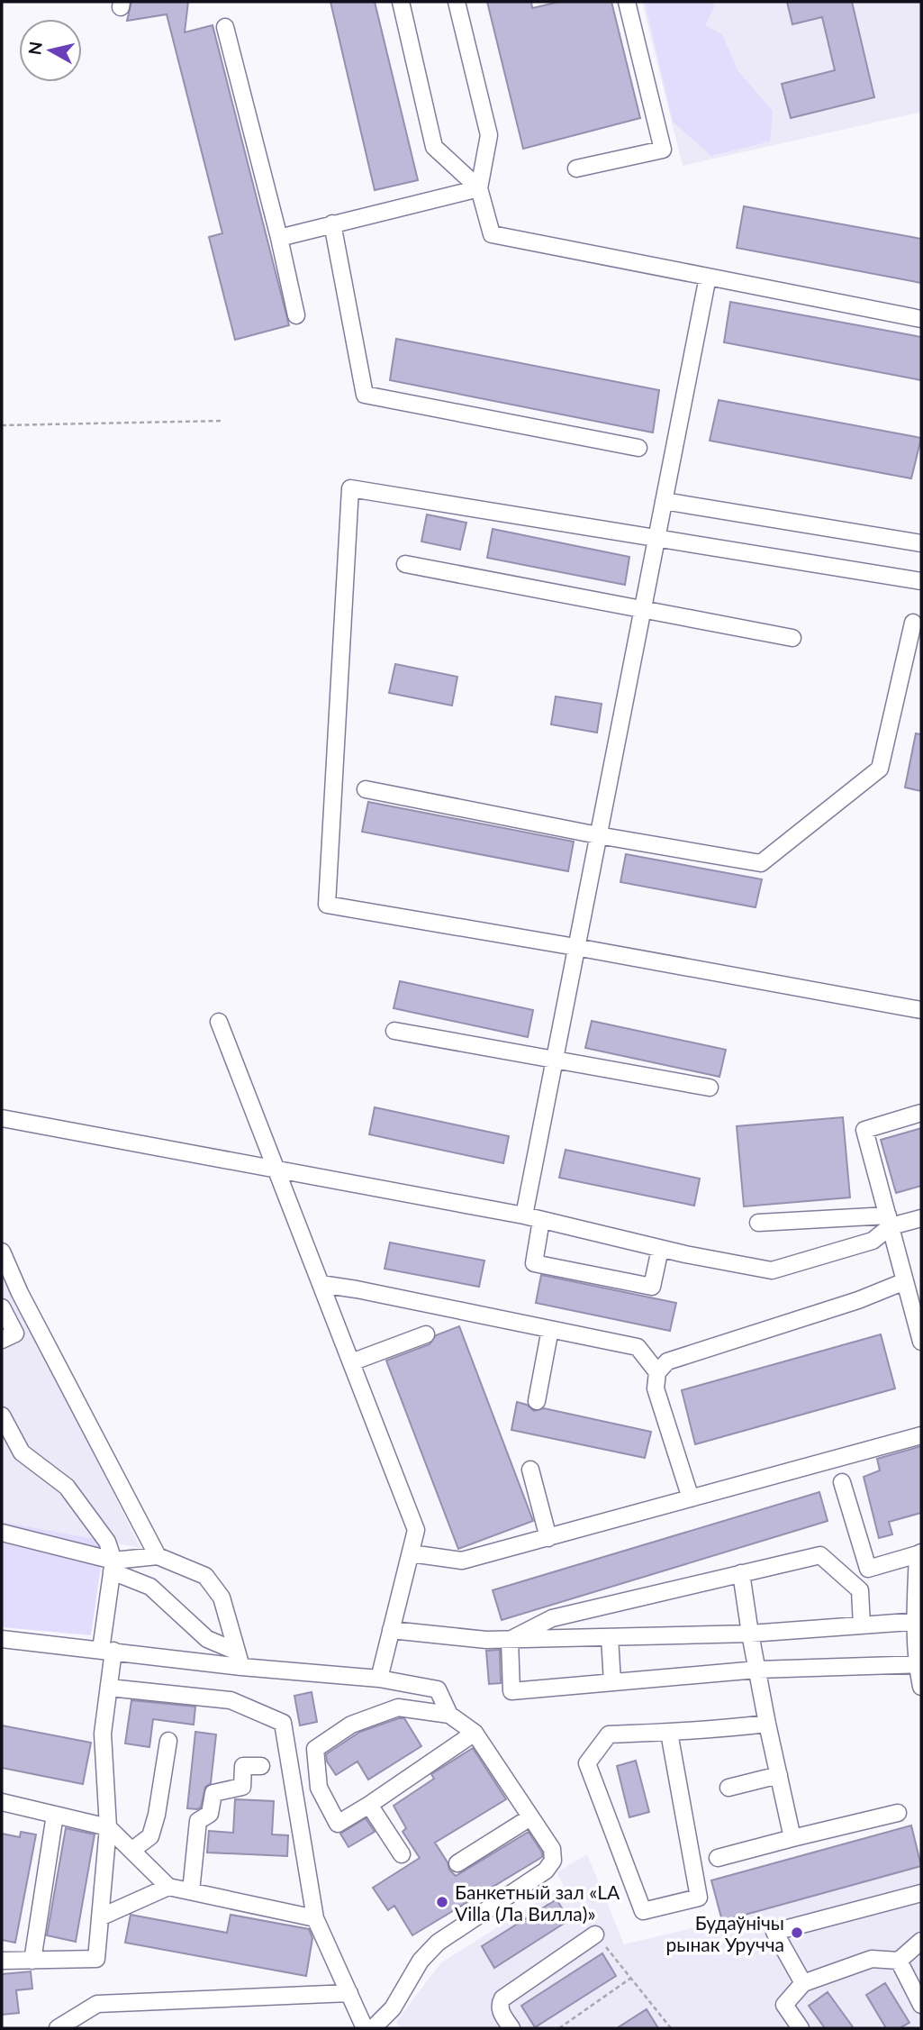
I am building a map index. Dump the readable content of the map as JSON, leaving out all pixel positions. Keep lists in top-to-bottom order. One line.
{"places":["Банкетный зал «LA Villa (Ла Вилла)»","Будаўнічы рынак Уручча"],"north":"left"}
